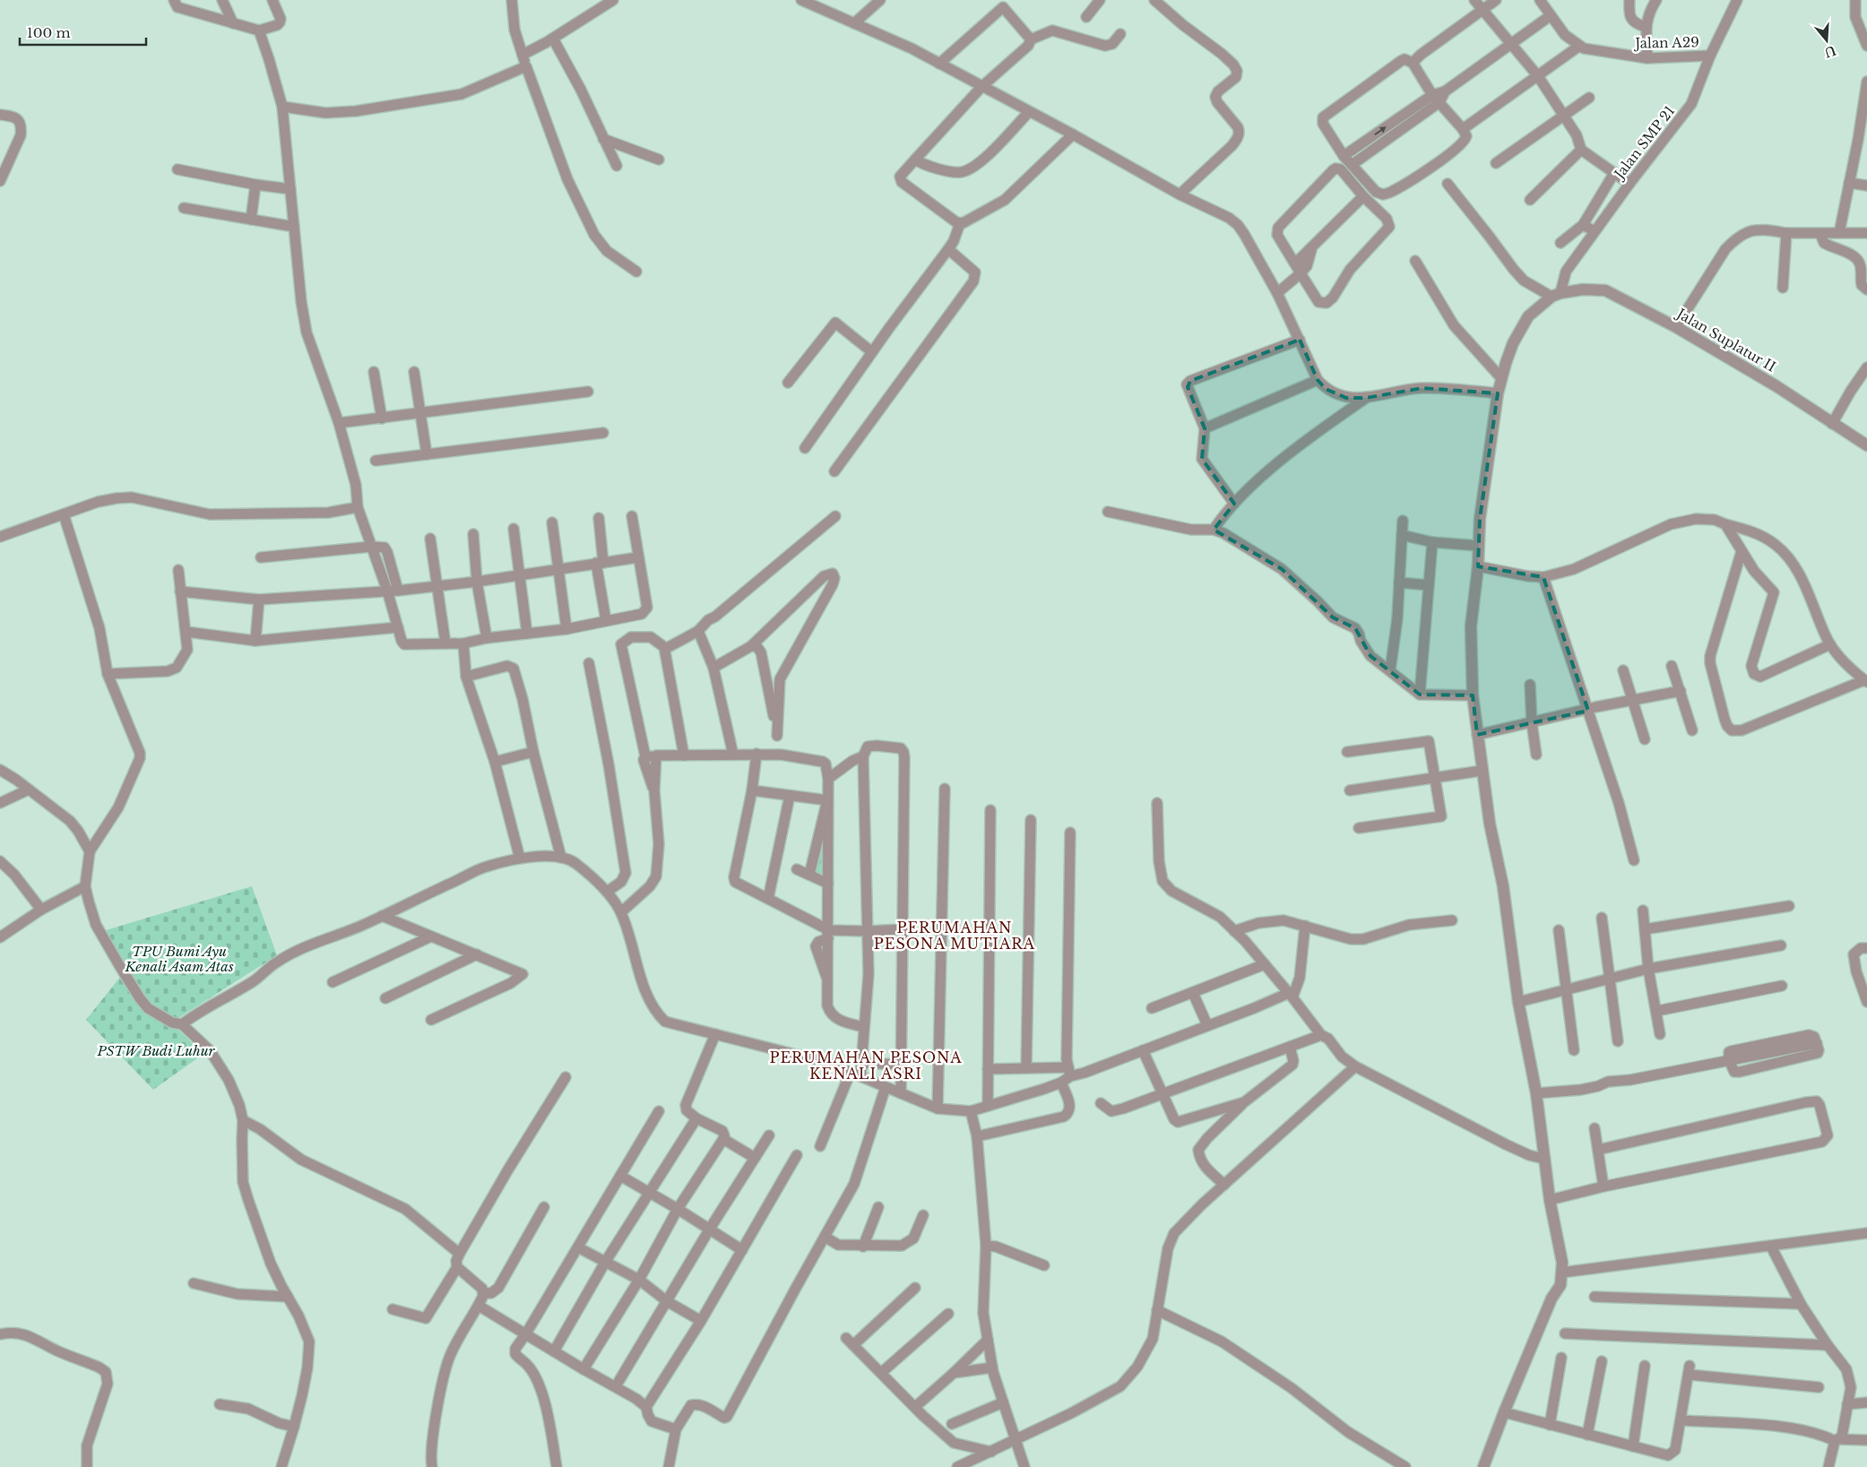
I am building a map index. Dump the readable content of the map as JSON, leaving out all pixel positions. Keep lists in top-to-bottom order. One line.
{"streets":{"street":["Jalan A29","Jalan SMP 21","Jalan Suplatur II"]},"crossings":[["Jalan A29","Jalan SMP 21"],["Jalan SMP 21","Jalan Suplatur II"]],"districts":["PERUMAHAN PESONA MUTIARA","PERUMAHAN PESONA KENALI ASRI"],"parks":["TPU Bumi Ayu Kenali Asam Atas","PSTW Budi Luhur"],"scale_bar":"100 m","north":"bottom"}
